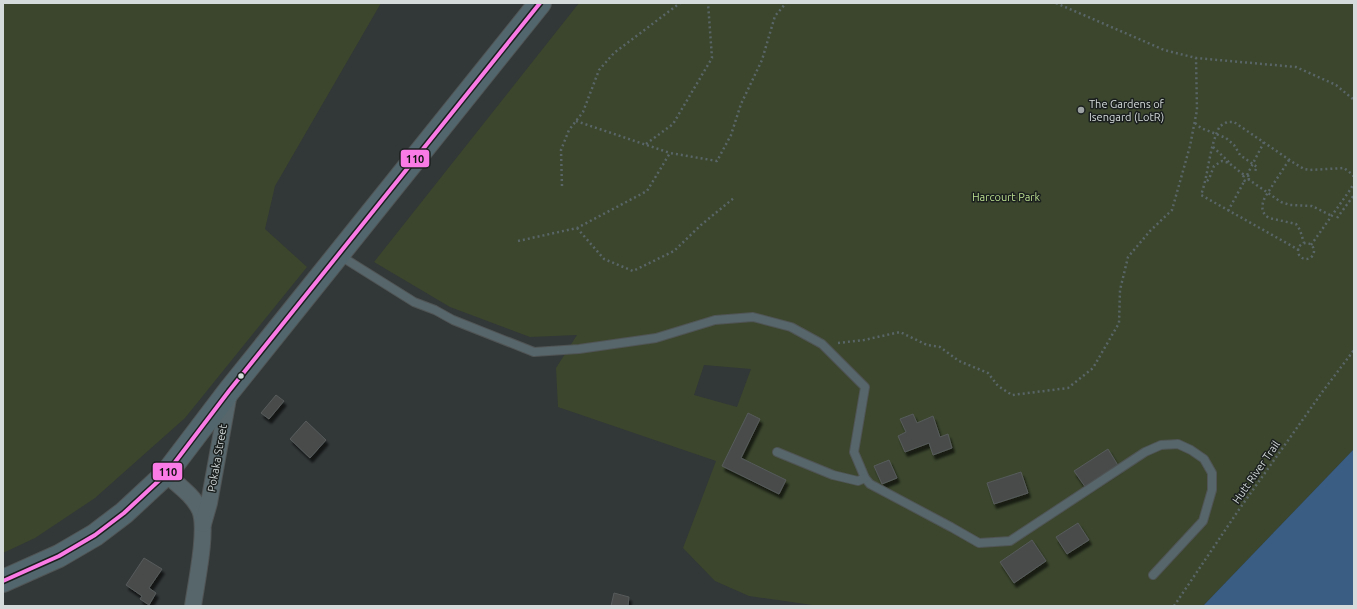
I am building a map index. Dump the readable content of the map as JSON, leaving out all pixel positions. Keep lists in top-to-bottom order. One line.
{"streets":{"street":["Pokaka Street"],"path":["Hutt River Trail"]},"parks":["Harcourt Park"],"places":["The Gardens of Isengard (LotR)"],"lines":["transit line 110"]}
